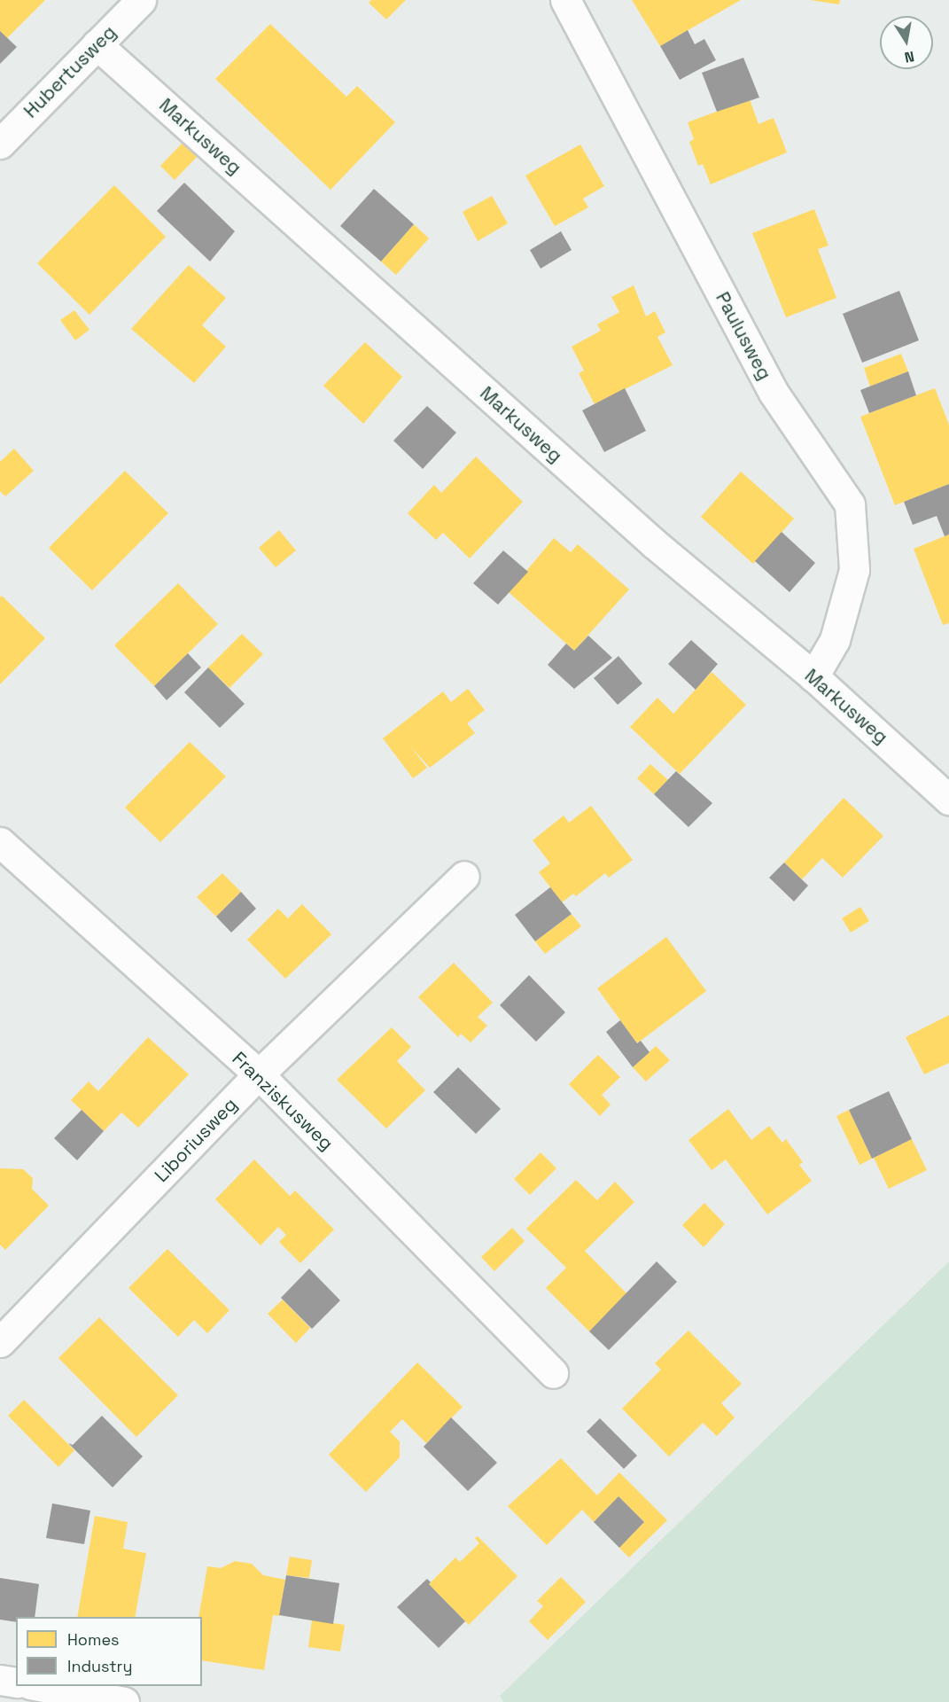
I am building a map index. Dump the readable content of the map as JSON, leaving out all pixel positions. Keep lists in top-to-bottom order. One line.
{"streets":{"street":["Hubertusweg","Markusweg","Paulusweg","Franziskusweg","Liboriusweg"]},"crossings":[["Hubertusweg","Markusweg"],["Markusweg","Paulusweg"],["Franziskusweg","Liboriusweg"]],"legend":["Homes","Industry"],"north":"bottom"}
